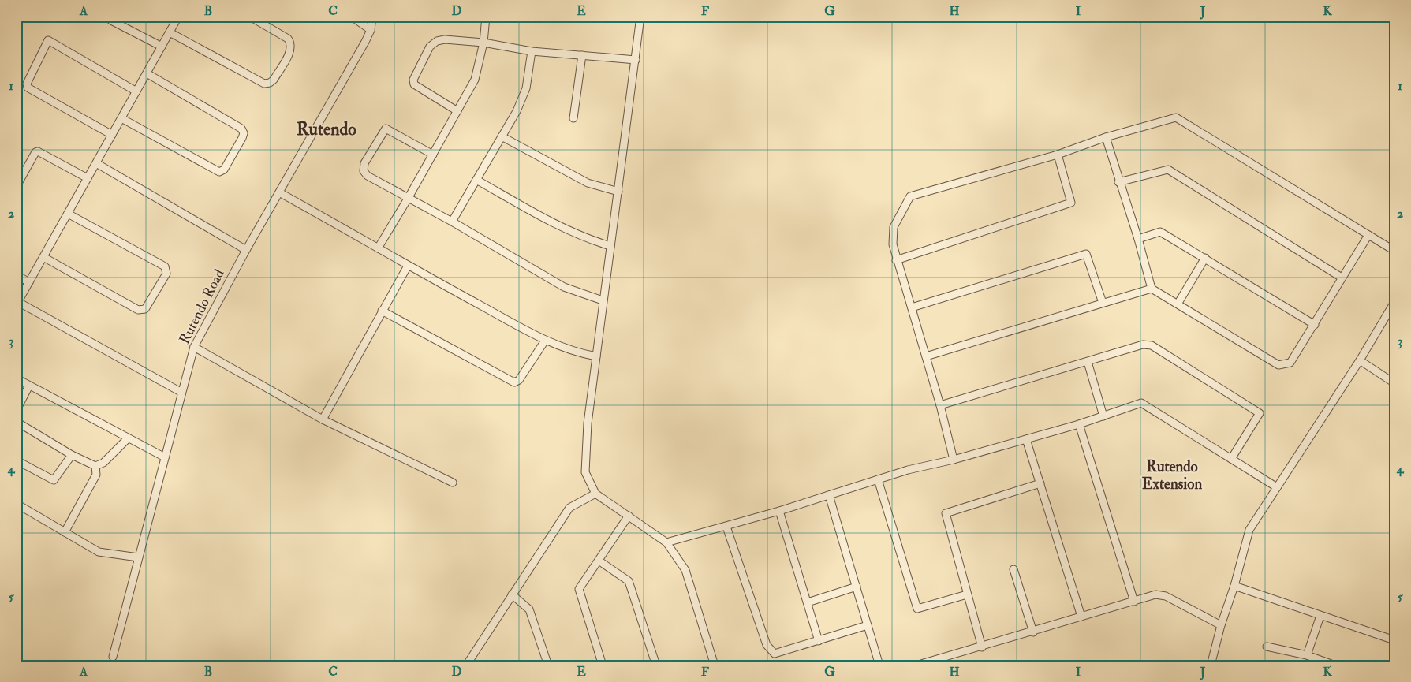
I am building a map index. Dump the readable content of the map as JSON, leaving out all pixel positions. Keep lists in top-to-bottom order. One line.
{"streets":{"street":["Rutendo Road"]},"districts":["Rutendo","Rutendo Extension"],"grid":{"columns":["A","B","C","D","E","F","G","H","I","J","K"],"rows":["1","2","3","4","5"]}}
